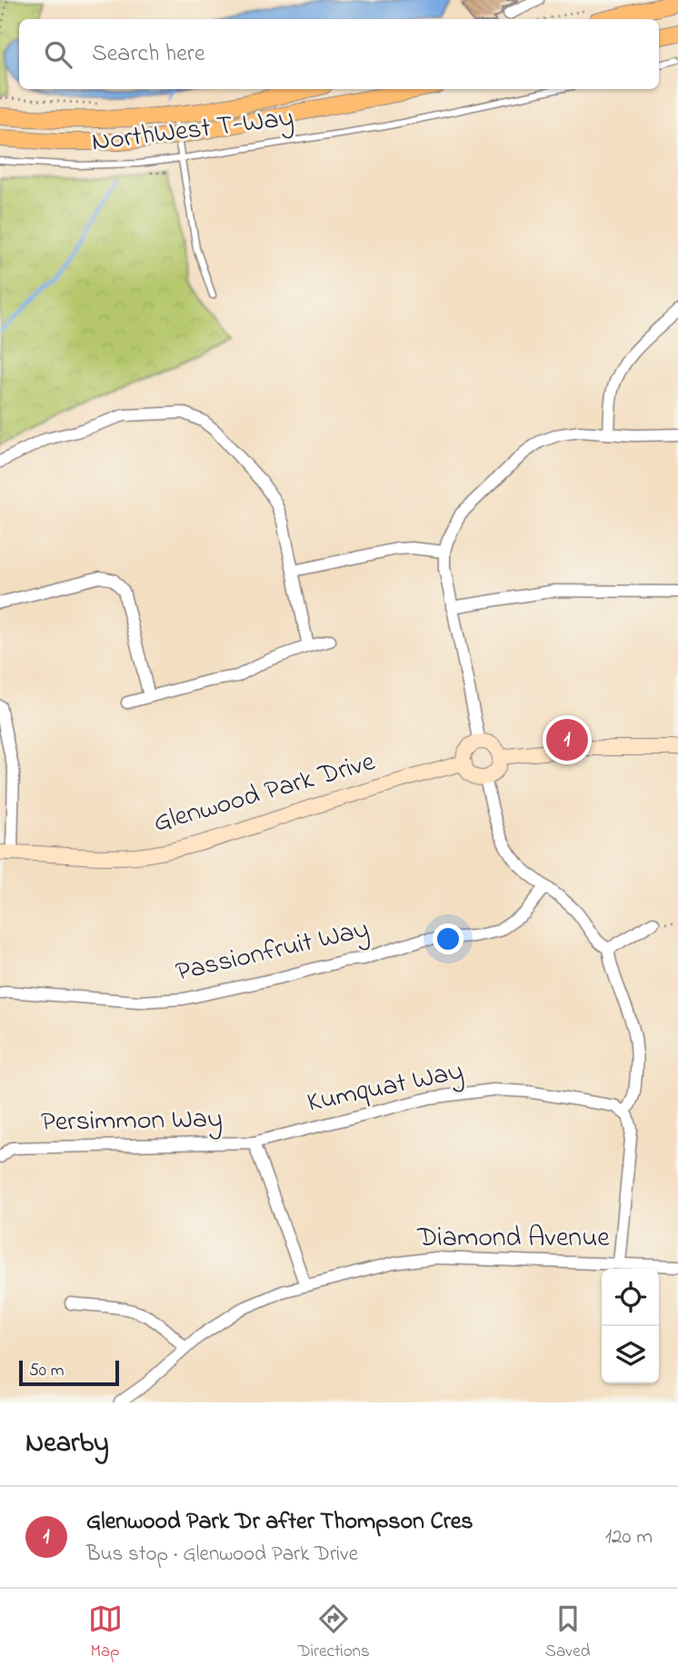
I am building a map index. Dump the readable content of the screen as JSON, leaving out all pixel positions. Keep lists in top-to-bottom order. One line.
{"streets":{"street":["Glenwood Park Drive","Passionfruit Way","Kumquat Way","Persimmon Way","Diamond Avenue"],"lane":["NorthWest T-Way"]},"crossings":[["Kumquat Way","Persimmon Way"]],"scale_bar":"50 m","page":{"search":"Search here","pins":"1","scale":"50 m","heading":"Nearby","list":[{"mark":"1","name":"Glenwood Park Dr after Thompson Cres","note":"Bus stop · Glenwood Park Drive","value":"120 m"}],"nav":["Map","Directions","Saved"]}}
